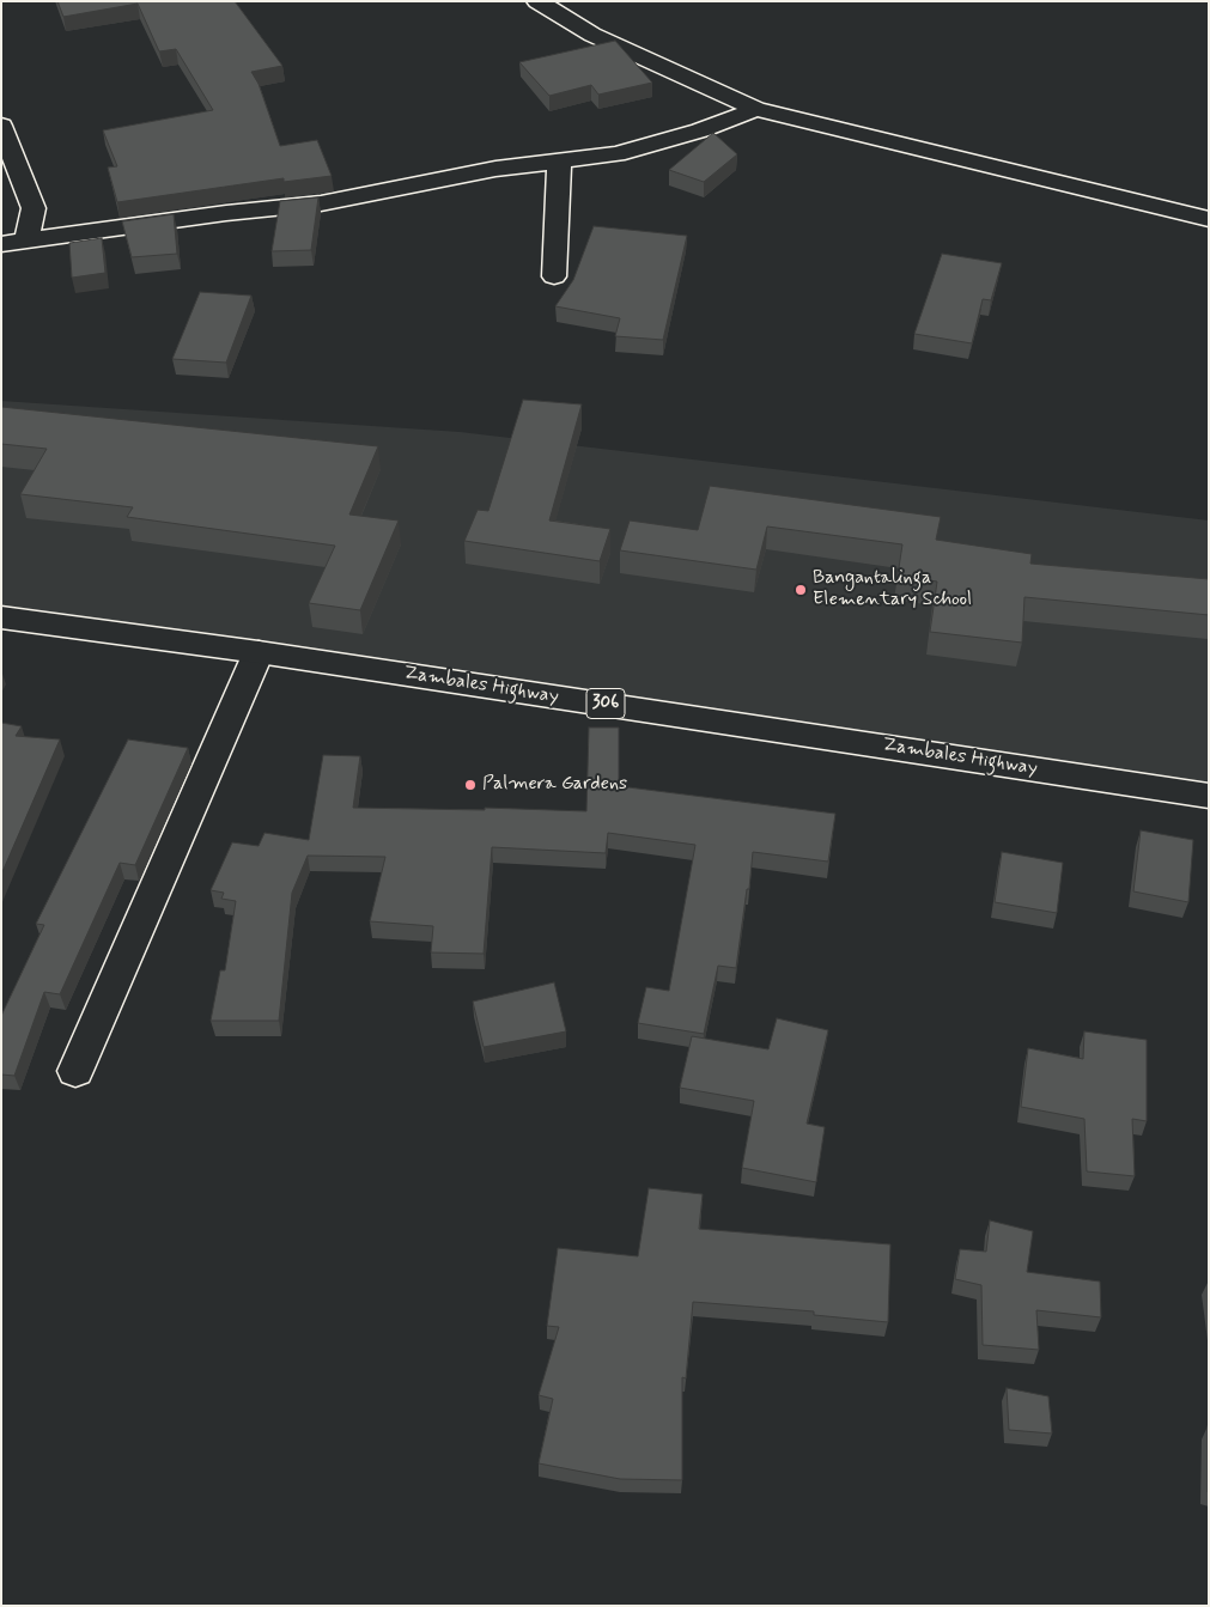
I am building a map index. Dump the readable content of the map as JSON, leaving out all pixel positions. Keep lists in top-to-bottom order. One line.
{"streets":{"street":["Zambales Highway","306"]},"places":["Bangantalinga Elementary School","Palmera Gardens"]}
